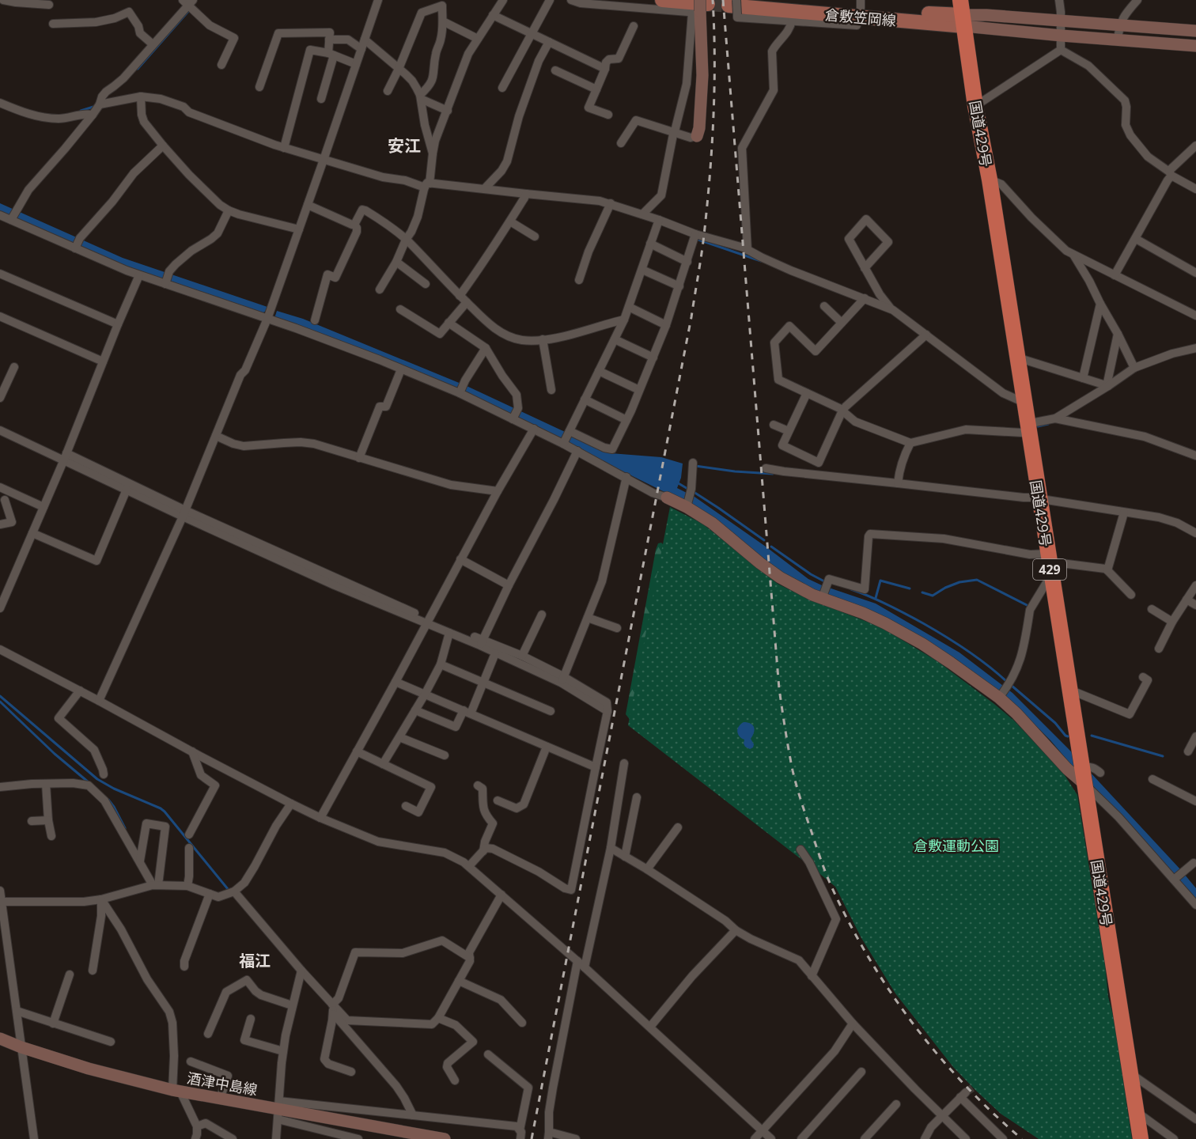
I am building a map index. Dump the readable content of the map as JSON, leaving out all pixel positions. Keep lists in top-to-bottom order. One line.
{"streets":{"highway":["国道429号","429"],"main road":["倉敷笠岡線"],"street":["酒津中島線"]},"crossings":[["倉敷笠岡線","国道429号"]],"districts":["安江","福江"],"parks":["倉敷運動公園"]}
